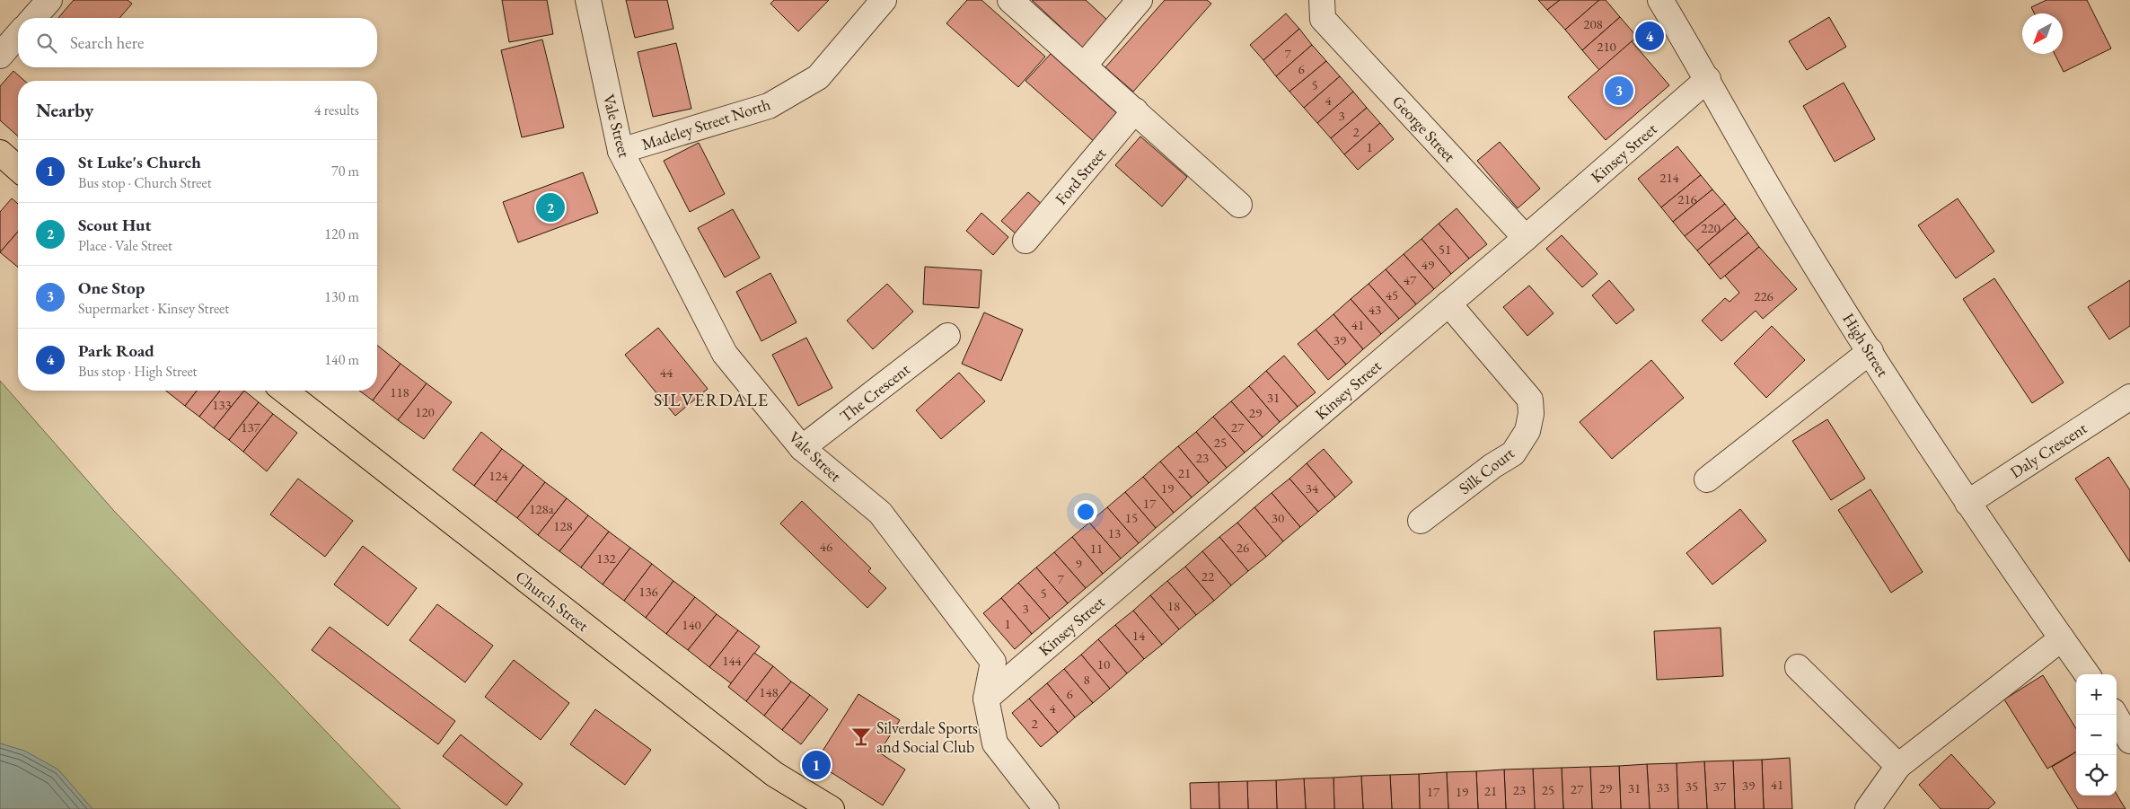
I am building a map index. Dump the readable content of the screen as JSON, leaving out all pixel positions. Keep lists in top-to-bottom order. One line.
{"streets":{"main road":["Church Street"],"street":["Madeley Street North","Vale Street","George Street","Kinsey Street","Ford Street","High Street","The Crescent","Daly Crescent","Silk Court"]},"crossings":[["Madeley Street North","Vale Street"],["Vale Street","Kinsey Street"],["Vale Street","The Crescent"],["George Street","Kinsey Street"],["Kinsey Street","High Street"],["Kinsey Street","Silk Court"],["High Street","Daly Crescent"]],"districts":["SILVERDALE"],"places":{"bar":["Silverdale Sports and Social Club"]},"house_numbers":["208","210","7","6","5","4","3","2","1","214","216","220","51","49","47","45","226","43","41","39","44","118","31","133","120","29","137","27","25","23","21","124","19","34","17","128a","15","30","128","13","46","26","11","132","9","22","7","136","5","18","3","1","140","14","144","10","8","148","6","4","2","41","39","35","37","33","29","31","27","23","25","21","17","19"],"north":"bottom left","page":{"search":"Search here","pins":["4","3","2","1"],"heading":["Nearby","4 results"],"list":[{"mark":"1","name":"St Luke's Church","note":"Bus stop · Church Street","value":"70 m"},{"mark":"2","name":"Scout Hut","note":"Place · Vale Street","value":"120 m"},{"mark":"3","name":"One Stop","note":"Supermarket · Kinsey Street","value":"130 m"},{"mark":"4","name":"Park Road","note":"Bus stop · High Street","value":"140 m"}],"map_buttons":["+","−"]}}
